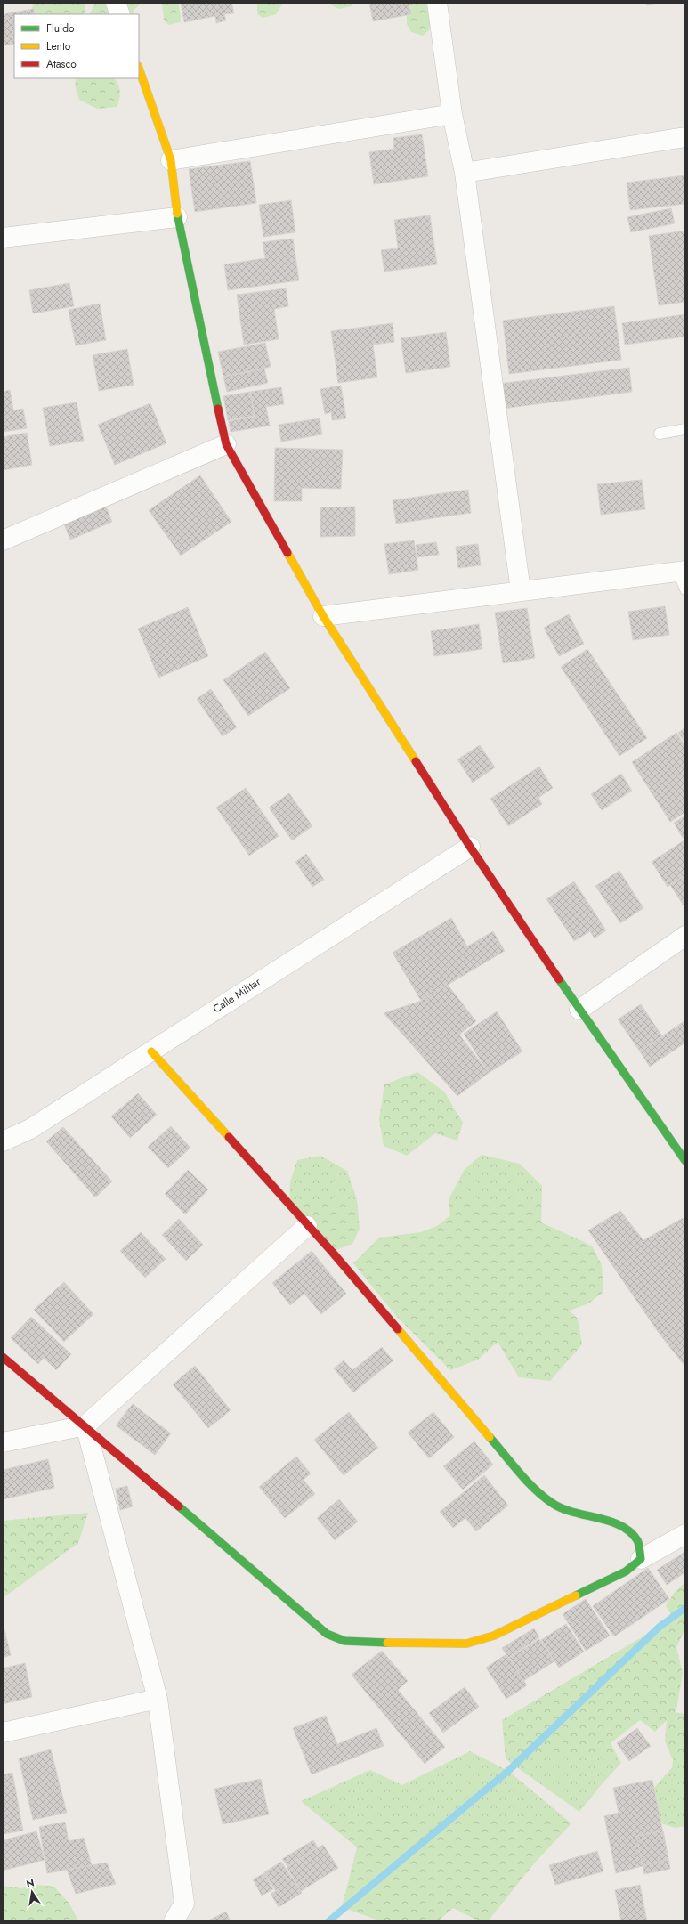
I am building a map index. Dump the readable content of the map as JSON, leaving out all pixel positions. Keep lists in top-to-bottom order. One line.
{"streets":{"street":["Calle Militar"]},"legend":["Fluido","Lento","Atasco"],"north":"top"}
